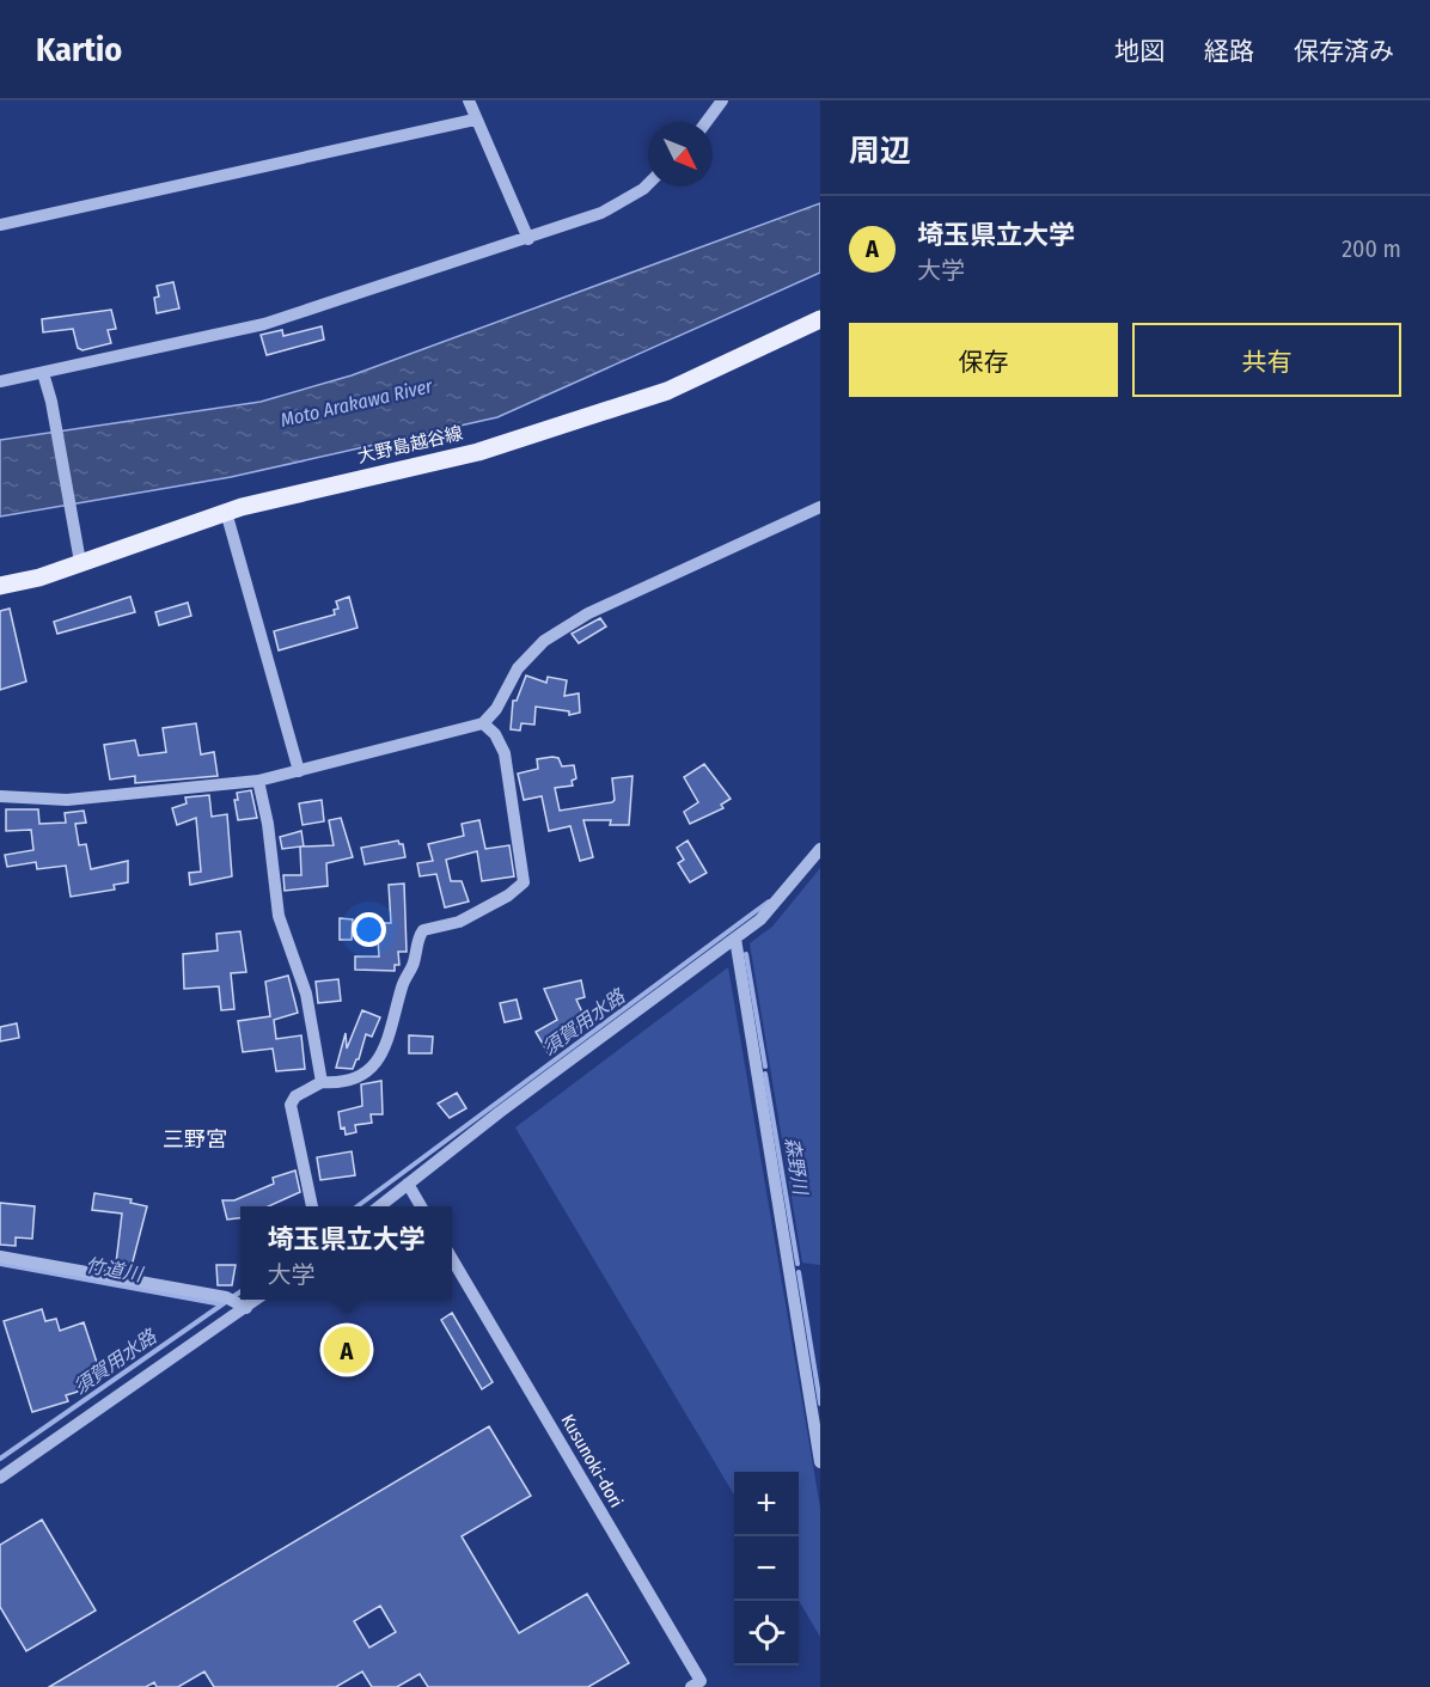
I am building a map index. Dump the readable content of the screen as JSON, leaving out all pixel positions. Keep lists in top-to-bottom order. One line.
{"streets":{"main road":["大野島越谷線"],"street":["Kusunoki-dori"]},"districts":["三野宮"],"water":["Moto Arakawa River","須賀用水路","森野川","竹道川"],"north":"bottom right","page":{"header":"Kartio","nav":["地図","経路","保存済み"],"heading":"周辺","list":[{"mark":"A","name":"埼玉県立大学","note":"大学","value":"200 m"}],"buttons":["保存","共有"],"popup":["埼玉県立大学","大学"],"pins":"A","map_buttons":["+","−"]}}
